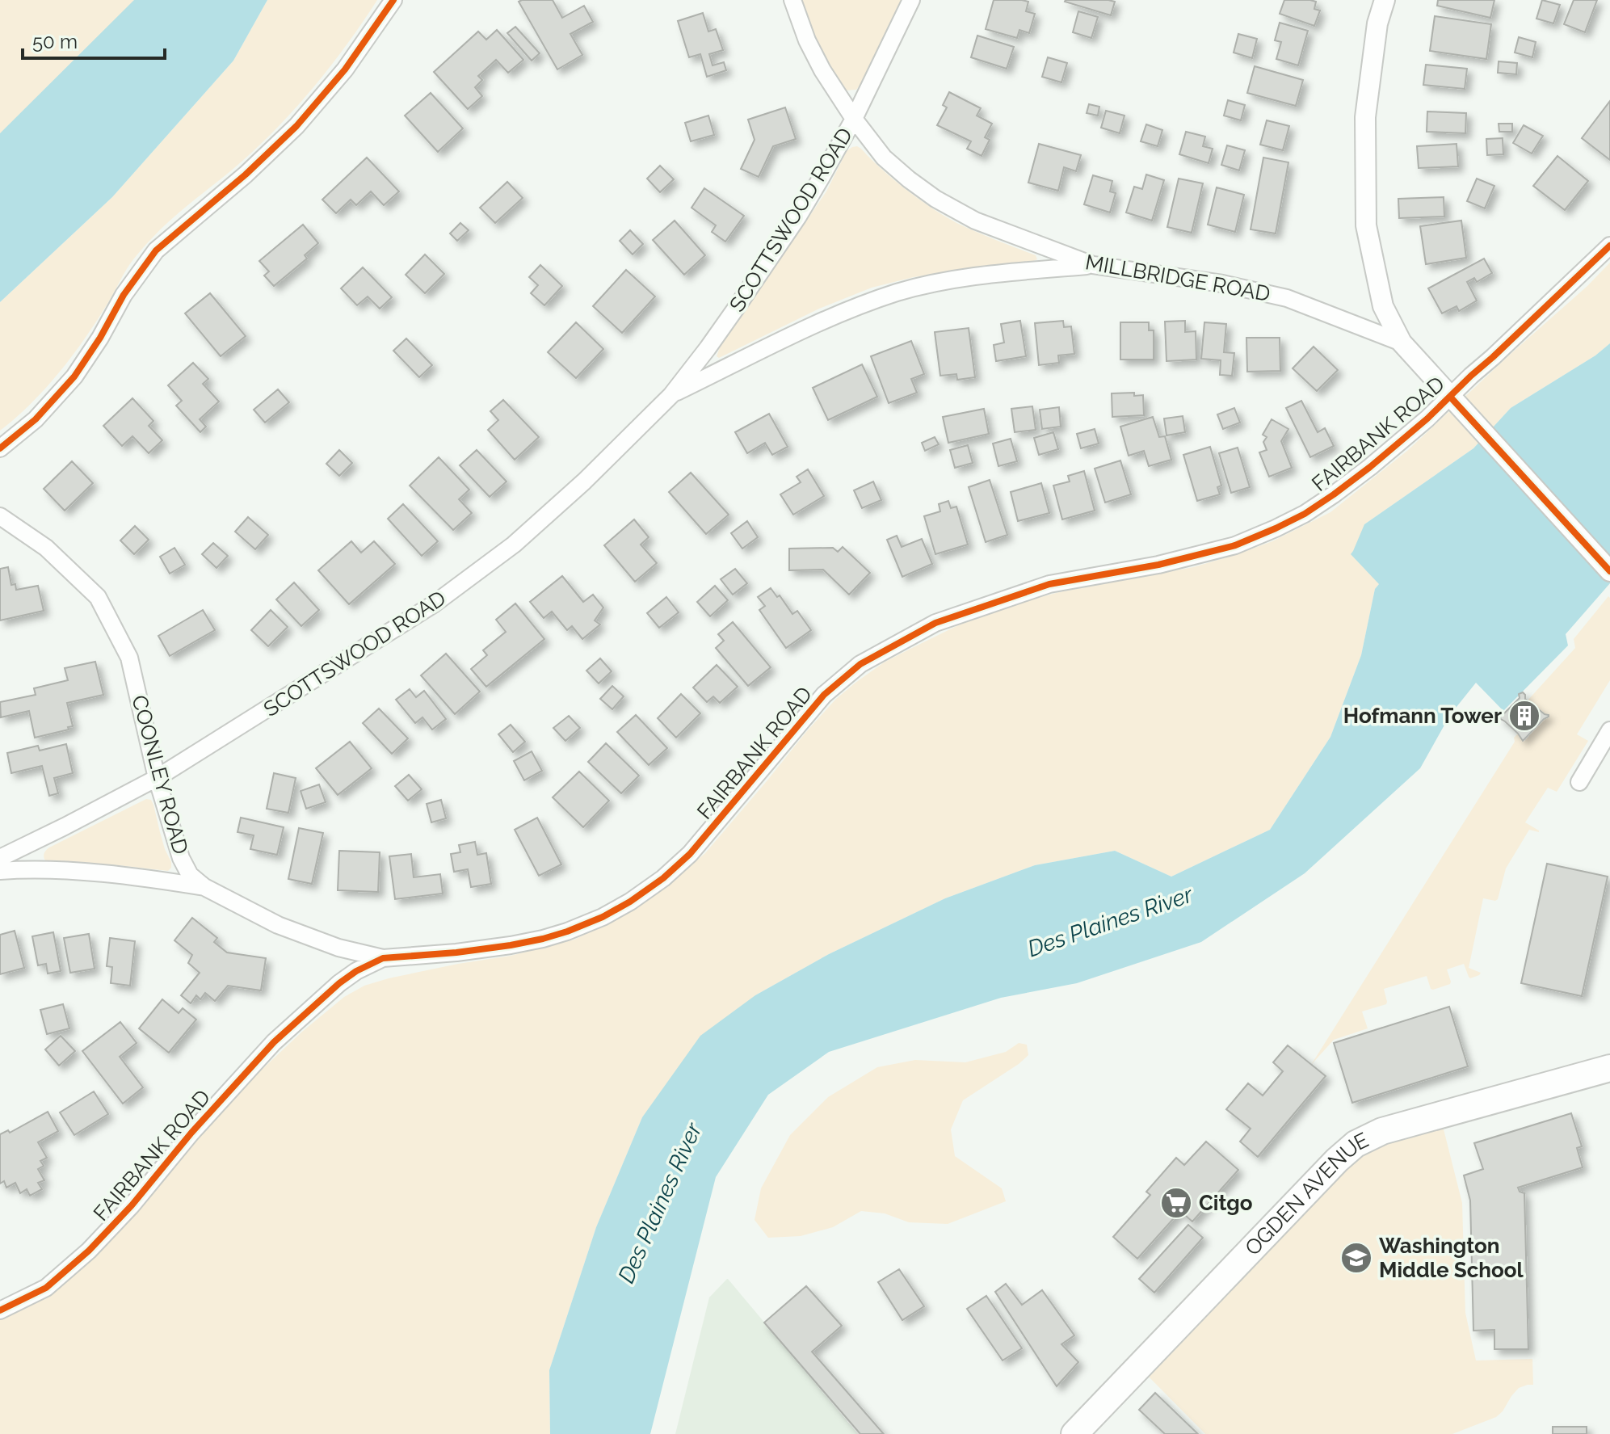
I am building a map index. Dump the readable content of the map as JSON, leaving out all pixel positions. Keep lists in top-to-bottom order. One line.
{"streets":{"main road":["OGDEN AVENUE"],"street":["SCOTTSWOOD ROAD","MILLBRIDGE ROAD","FAIRBANK ROAD","COONLEY ROAD"]},"crossings":[["SCOTTSWOOD ROAD","MILLBRIDGE ROAD"],["SCOTTSWOOD ROAD","COONLEY ROAD"],["FAIRBANK ROAD","COONLEY ROAD"]],"water":["Des Plaines River"],"places":{"building":["Hofmann Tower"],"supermarket":["Citgo"],"school or university":["Washington Middle School"]},"scale_bar":"50 m"}
